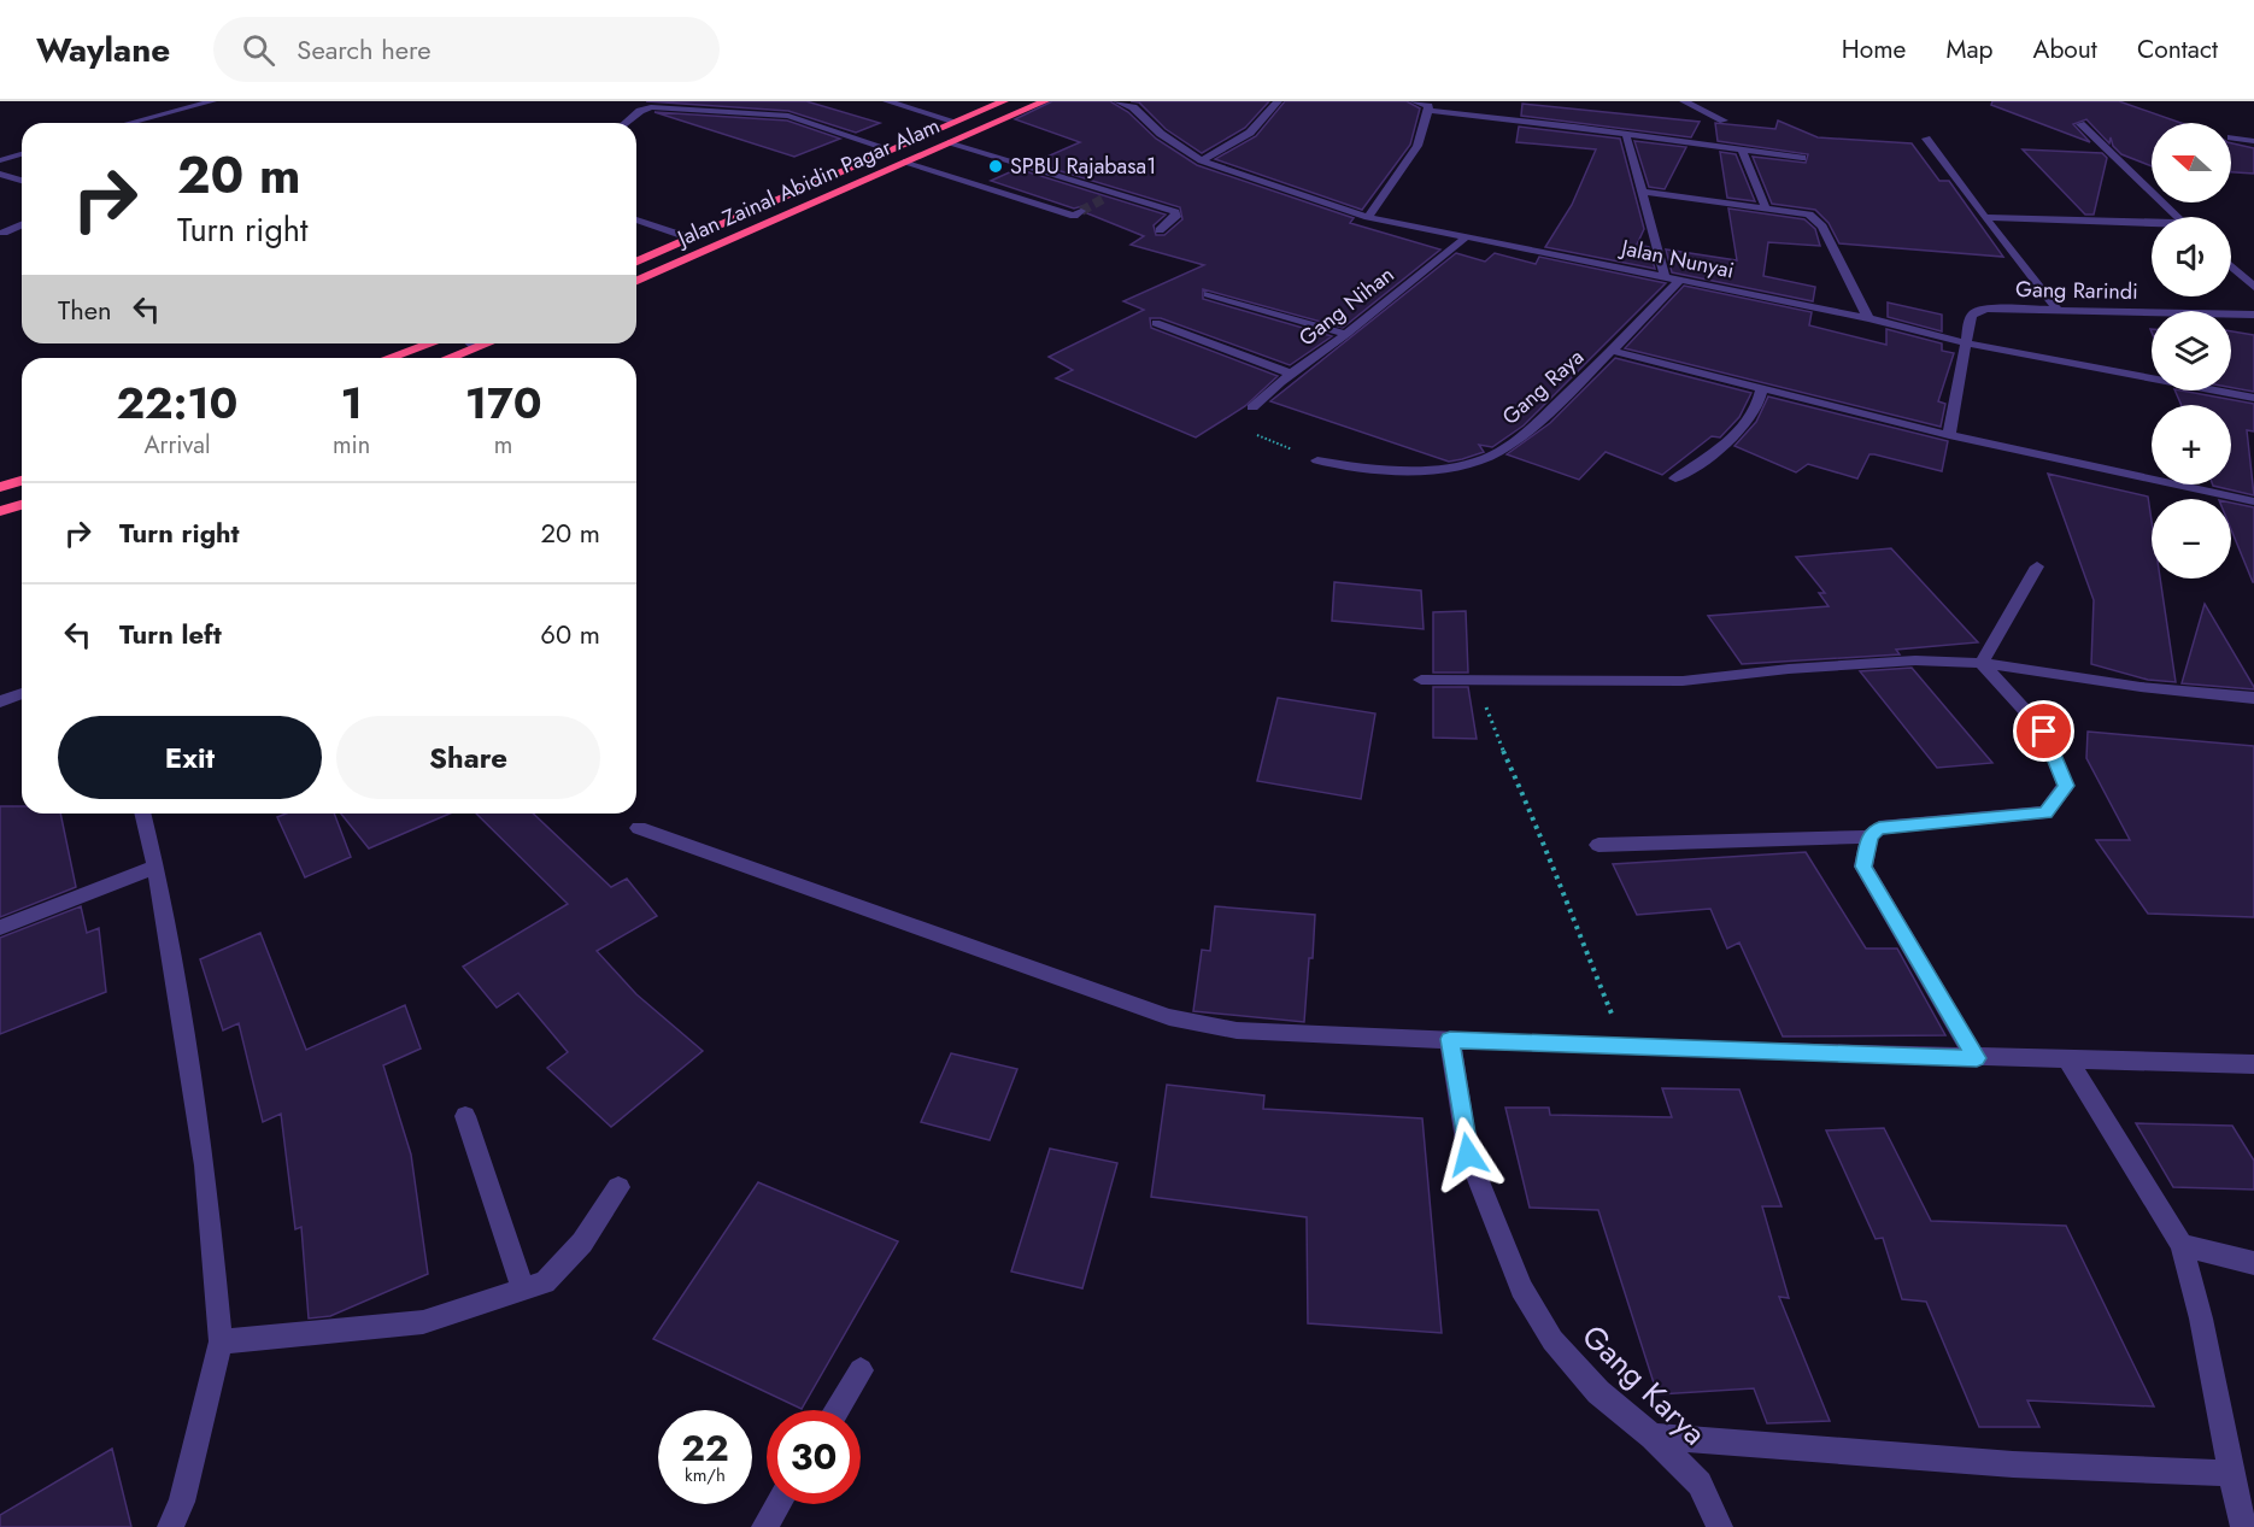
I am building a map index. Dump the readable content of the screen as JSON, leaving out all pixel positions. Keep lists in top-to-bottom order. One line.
{"streets":{"highway":["Jalan Zainal Abidin Pagar Alam"],"street":["Jalan Nunyai","Gang Rarindi","Gang Nihan","Gang Raya","Gang Karya"]},"crossings":[["Jalan Nunyai","Gang Rarindi"],["Jalan Nunyai","Gang Nihan"],["Jalan Nunyai","Gang Raya"]],"places":["SPBU Rajabasa1"],"north":"left","page":{"header":"Waylane","search":"Search here","nav":["Home","Map","About","Contact"],"map_buttons":["+","−"],"turn":["20 m","Turn right"],"then":"Then","eta":["22:10","Arrival","1","min","170","m"],"list":[{"name":"Turn right","value":"20 m"},{"name":"Turn left","value":"60 m"}],"buttons":["Exit","Share"],"speed":"22 km/h","limit":"30"}}
